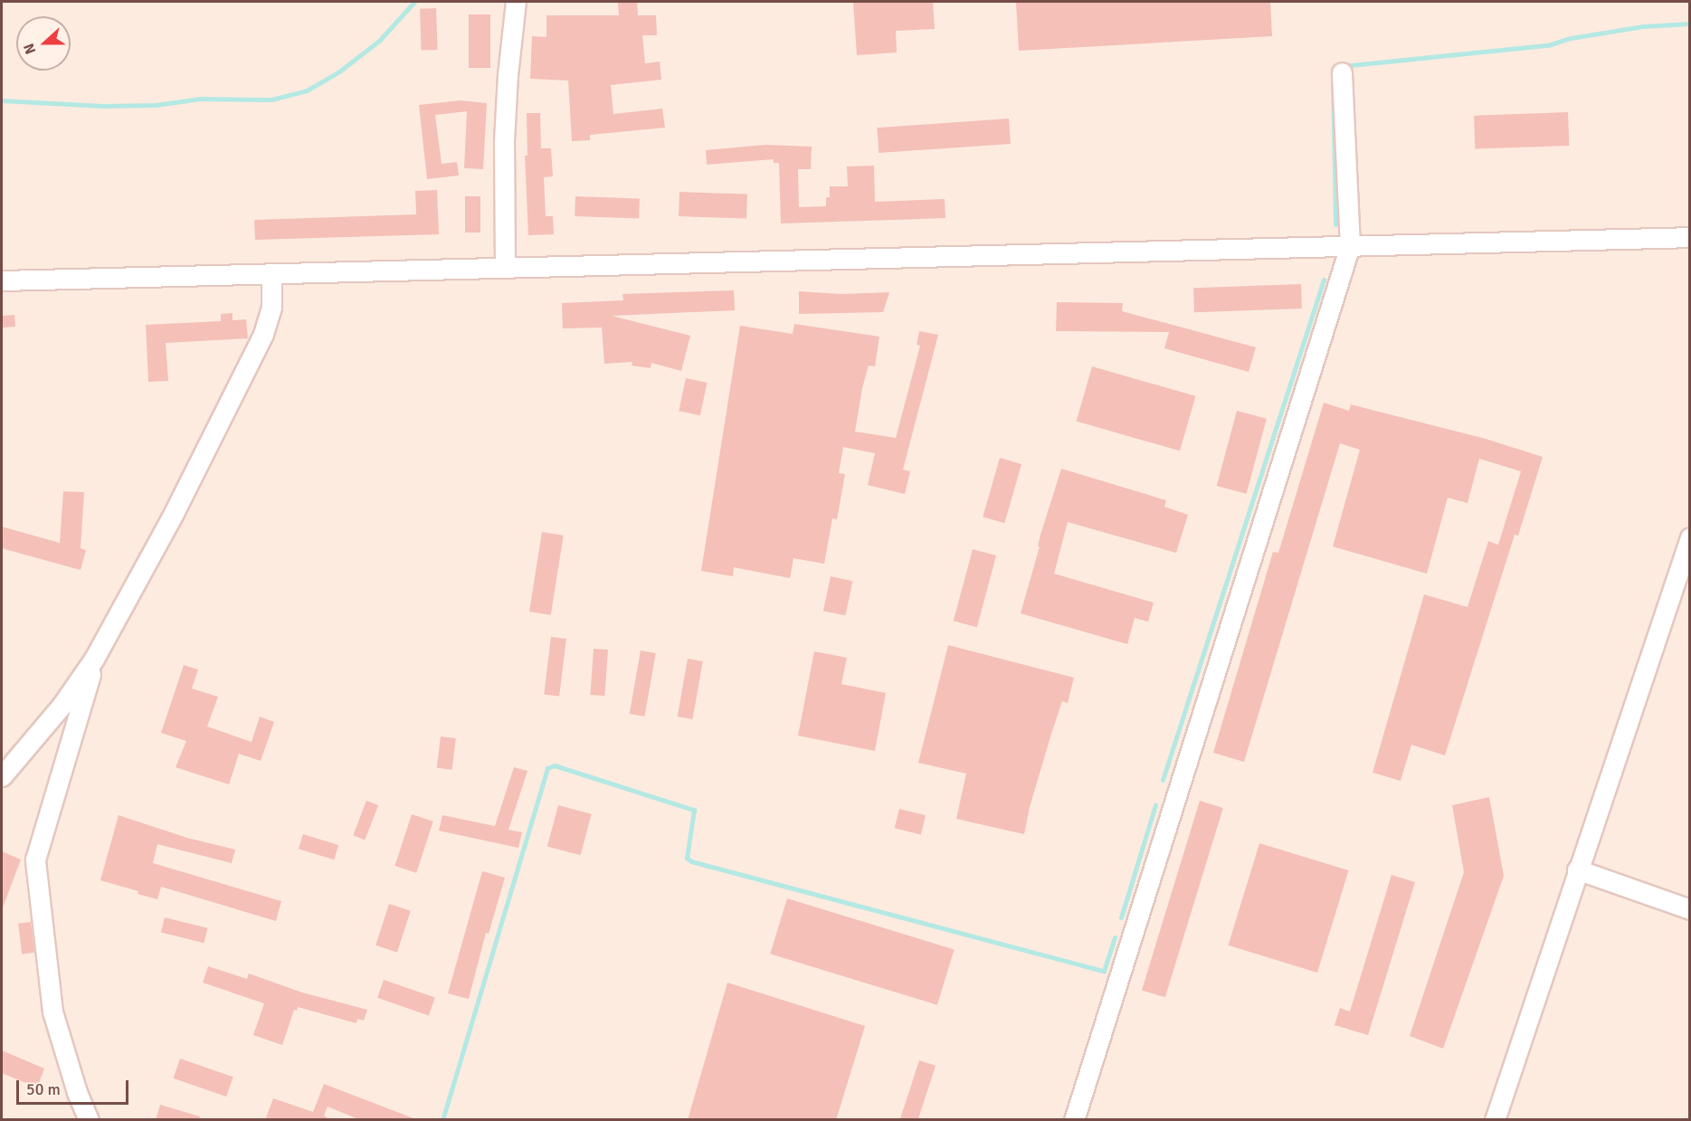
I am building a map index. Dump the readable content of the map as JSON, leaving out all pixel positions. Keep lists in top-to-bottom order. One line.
{"scale_bar":"50 m","north":"left"}
